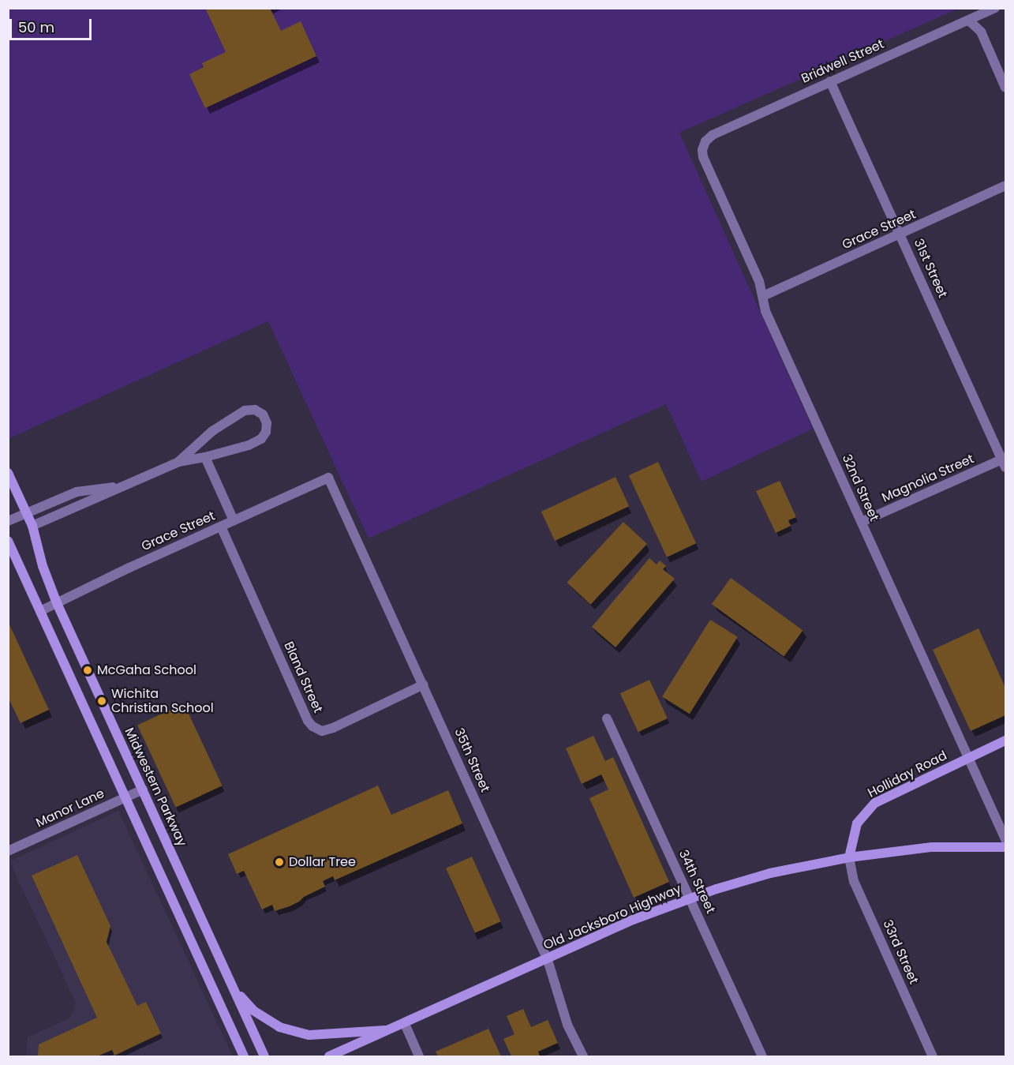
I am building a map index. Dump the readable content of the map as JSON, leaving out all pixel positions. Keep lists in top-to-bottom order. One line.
{"streets":{"main road":["Holliday Road","Midwestern Parkway","Old Jacksboro Highway"],"street":["Bridwell Street","Grace Street","31st Street","Magnolia Street","32nd Street","Bland Street","35th Street","Manor Lane","34th Street","33rd Street"]},"crossings":[["Bridwell Street","31st Street"],["Bridwell Street","32nd Street"],["Grace Street","31st Street"],["Grace Street","32nd Street"],["Grace Street","Bland Street"],["Grace Street","35th Street"],["Grace Street","Midwestern Parkway"],["31st Street","Magnolia Street"],["Magnolia Street","32nd Street"],["32nd Street","Holliday Road"],["Bland Street","35th Street"],["35th Street","Old Jacksboro Highway"],["Holliday Road","Old Jacksboro Highway"],["Holliday Road","33rd Street"],["Midwestern Parkway","Manor Lane"],["34th Street","Old Jacksboro Highway"],["Old Jacksboro Highway","33rd Street"]],"places":["McGaha School","Wichita Christian School","Dollar Tree"],"scale_bar":"50 m"}
